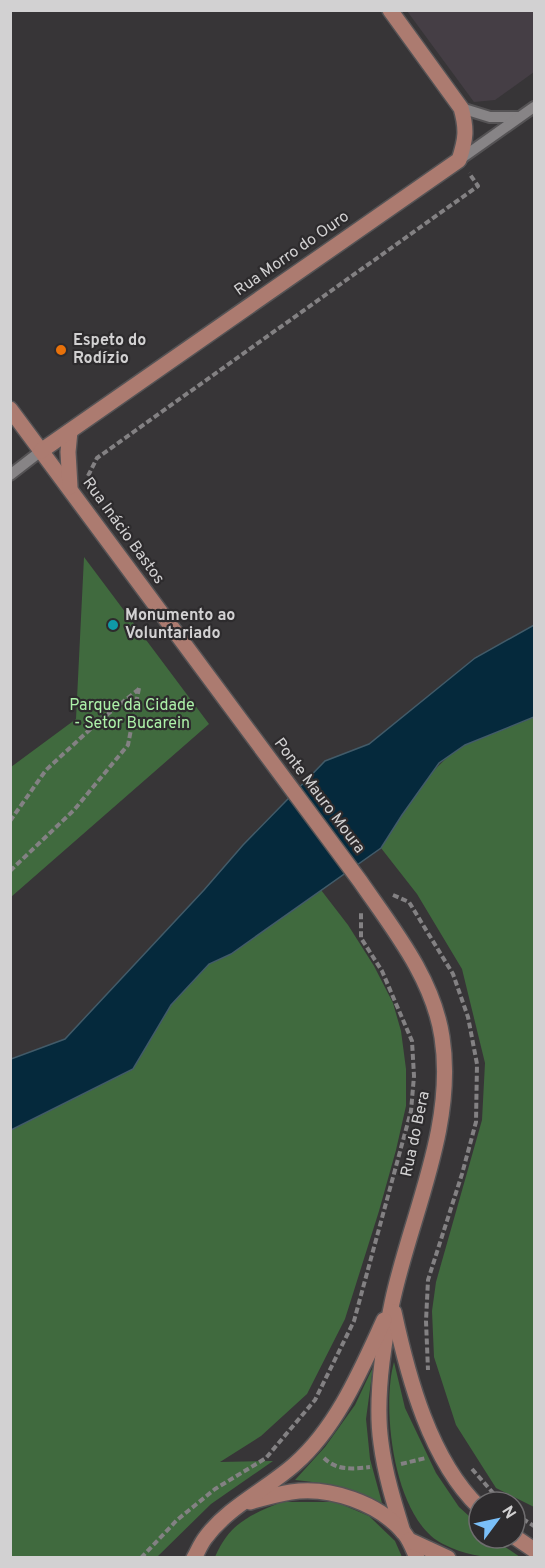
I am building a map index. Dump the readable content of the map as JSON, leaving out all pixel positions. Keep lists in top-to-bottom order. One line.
{"streets":{"main road":["Rua Morro do Ouro","Rua Inácio Bastos","Ponte Mauro Moura","Rua do Bera"]},"crossings":[["Rua Morro do Ouro","Rua Inácio Bastos"],["Rua Inácio Bastos","Ponte Mauro Moura"],["Ponte Mauro Moura","Rua do Bera"]],"parks":["Parque da Cidade - Setor Bucarein"],"places":["Espeto do Rodízio","Monumento ao Voluntariado"],"north":"top right"}
